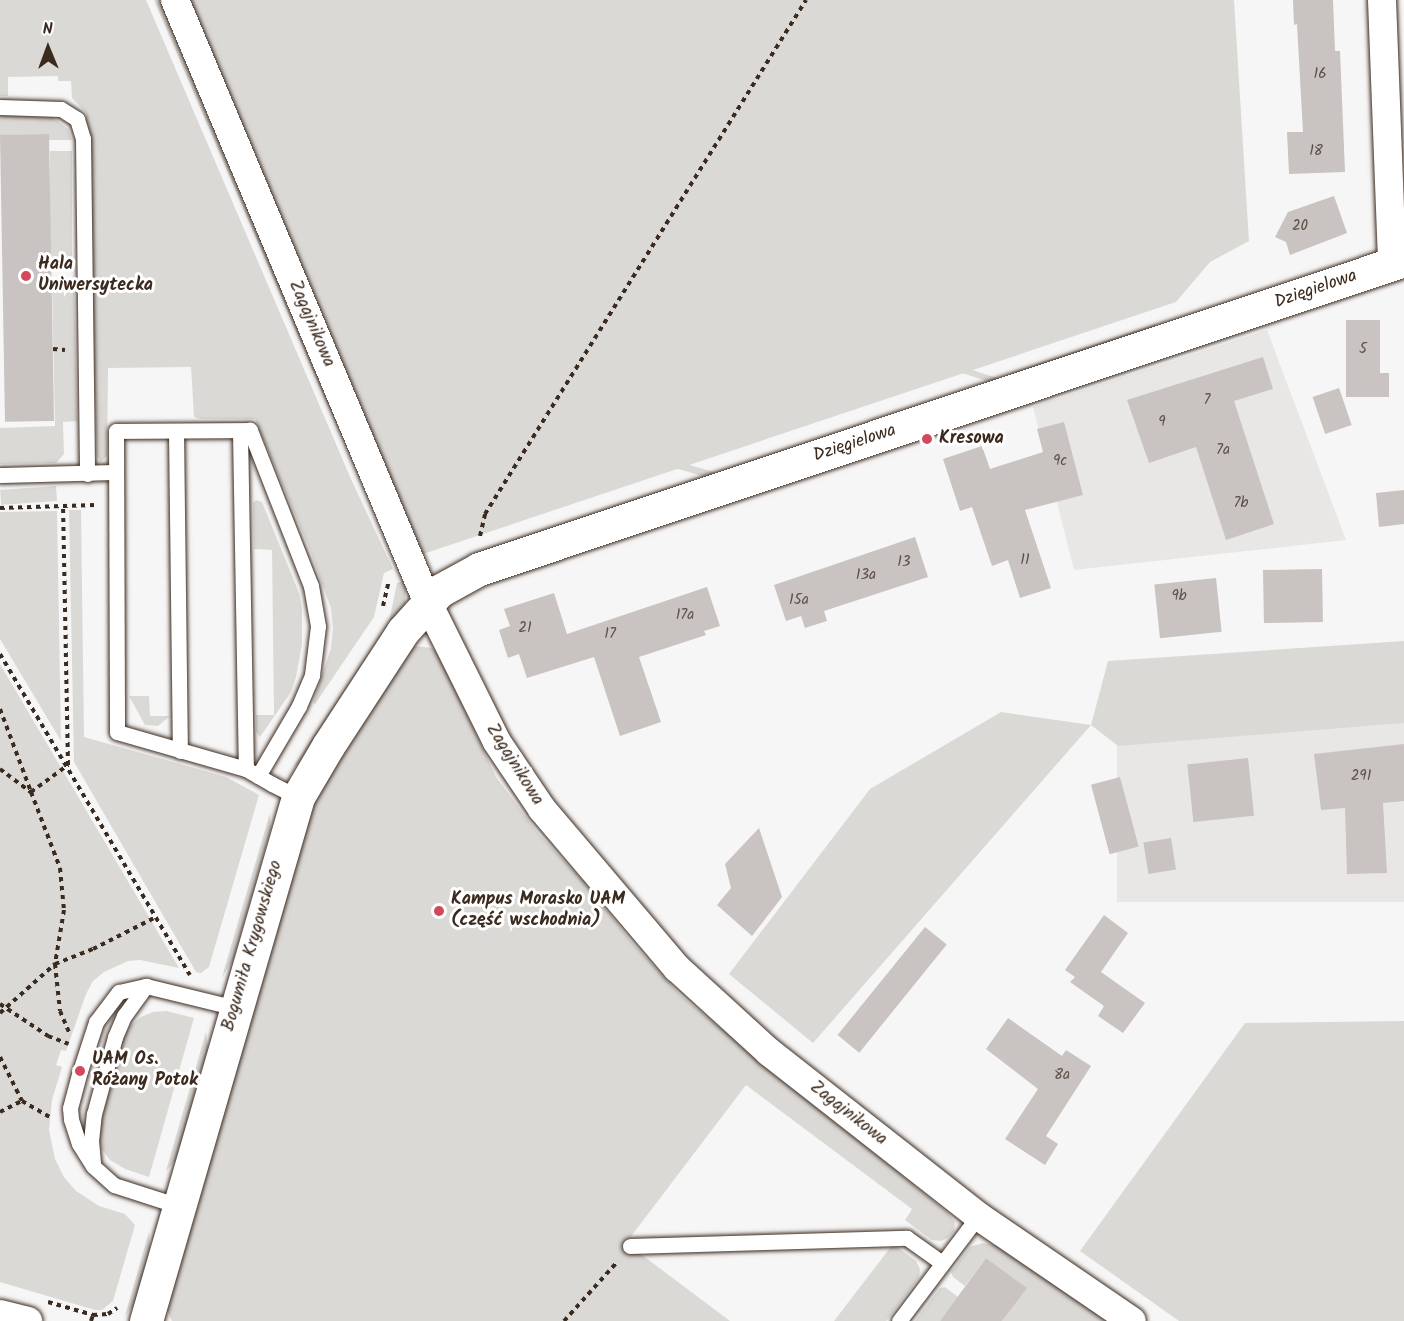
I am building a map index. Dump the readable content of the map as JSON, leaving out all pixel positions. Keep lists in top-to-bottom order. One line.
{"streets":{"street":["Dzięgielowa","Zagajnikowa","Bogumiła Krygowskiego"]},"crossings":[["Dzięgielowa","Zagajnikowa"],["Dzięgielowa","Bogumiła Krygowskiego"],["Zagajnikowa","Bogumiła Krygowskiego"]],"places":["Hala Uniwersytecka","Kresowa","Kampus Morasko UAM (część wschodnia)","UAM Os. Różany Potok"],"house_numbers":["16","18","20","5","7","9","7a","9c","7b","11","13","13a","9b","15a","17a","21","17","291","8a"],"north":"top"}
